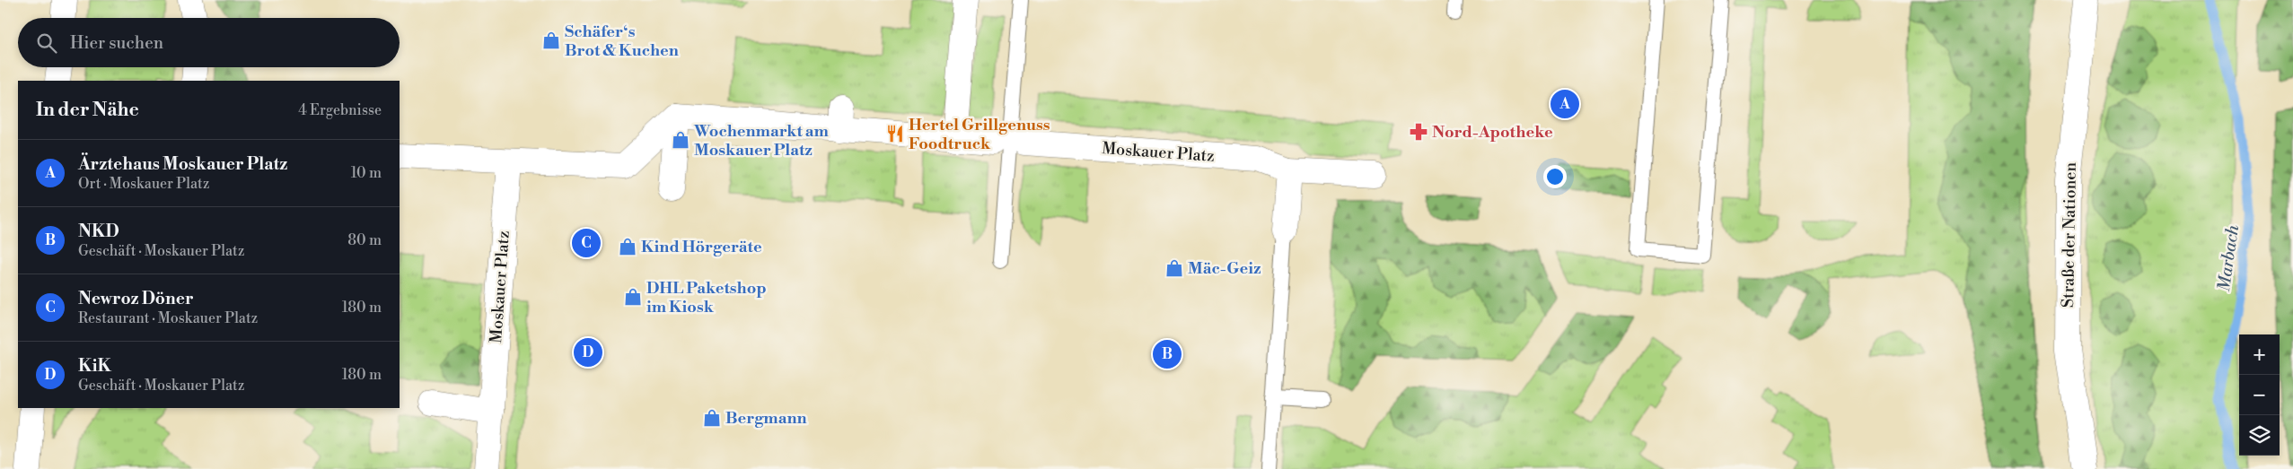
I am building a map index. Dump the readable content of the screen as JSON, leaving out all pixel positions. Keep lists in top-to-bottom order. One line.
{"streets":{"street":["Moskauer Platz","Straße der Nationen"]},"water":["Marbach"],"places":{"shop":["Schäfer‘s Brot & Kuchen","Wochenmarkt am Moskauer Platz","Kind Hörgeräte","Mäc-Geiz","DHL Paketshop im Kiosk","Bergmann"],"pharmacy":["Nord-Apotheke"],"restaurant":["Hertel Grillgenuss Foodtruck"]},"page":{"search":"Hier suchen","heading":["In der Nähe","4 Ergebnisse"],"pins":["A","C","D","B"],"list":[{"mark":"A","name":"Ärztehaus Moskauer Platz","note":"Ort · Moskauer Platz","value":"10 m"},{"mark":"B","name":"NKD","note":"Geschäft · Moskauer Platz","value":"80 m"},{"mark":"C","name":"Newroz Döner","note":"Restaurant · Moskauer Platz","value":"180 m"},{"mark":"D","name":"KiK","note":"Geschäft · Moskauer Platz","value":"180 m"}],"map_buttons":["+","−"]}}
